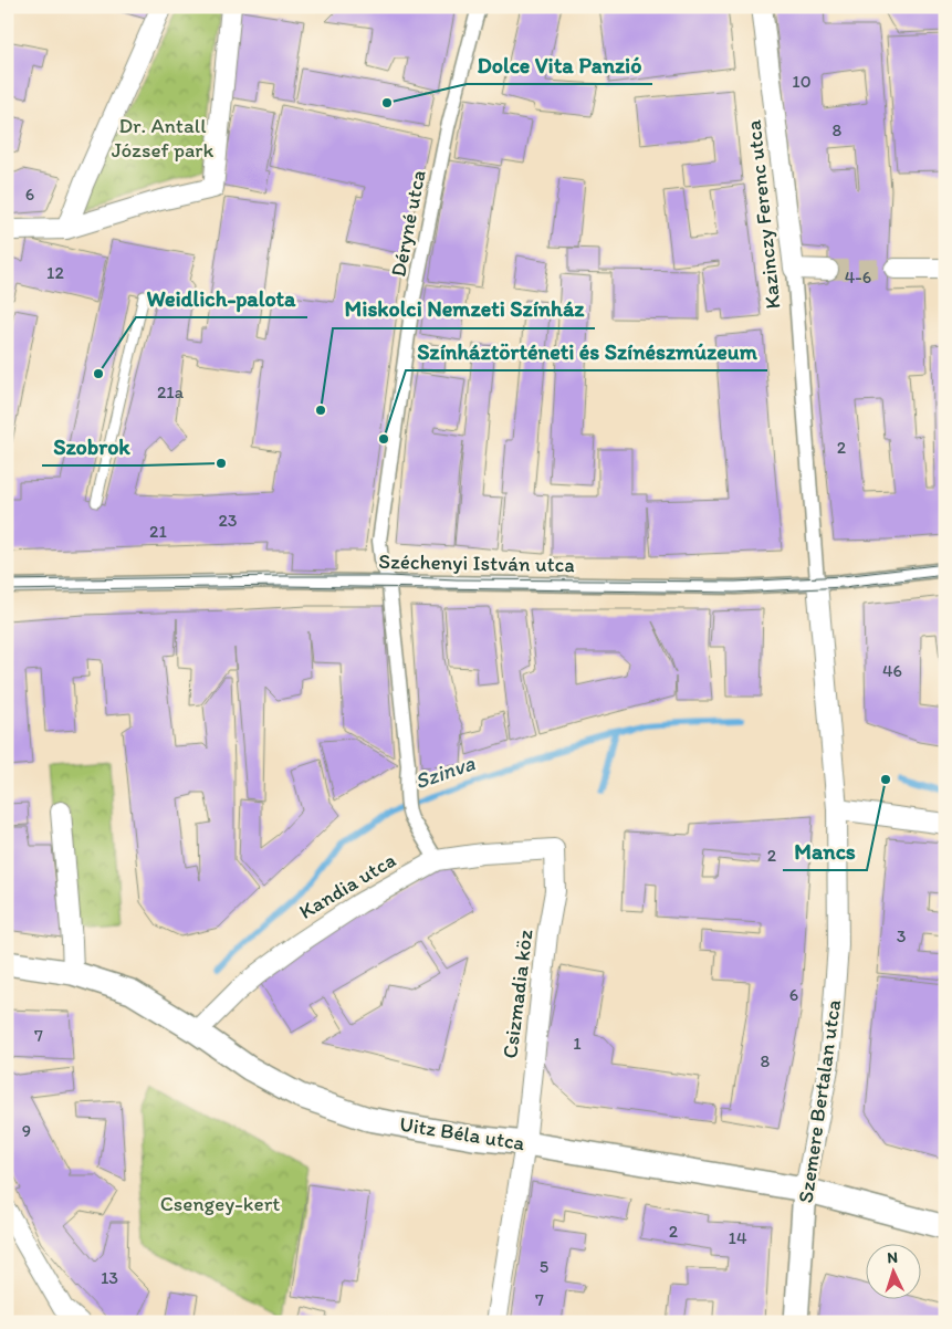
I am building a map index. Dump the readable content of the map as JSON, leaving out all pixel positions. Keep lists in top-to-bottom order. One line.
{"streets":{"street":["Kazinczy Ferenc utca","Déryné utca","Széchenyi István utca","Kandia utca","Csizmadia köz","Szemere Bertalan utca","Uitz Béla utca"]},"crossings":[["Kazinczy Ferenc utca","Széchenyi István utca"],["Kazinczy Ferenc utca","Szemere Bertalan utca"],["Déryné utca","Széchenyi István utca"],["Déryné utca","Kandia utca"],["Széchenyi István utca","Szemere Bertalan utca"],["Kandia utca","Csizmadia köz"],["Kandia utca","Uitz Béla utca"],["Csizmadia köz","Uitz Béla utca"],["Szemere Bertalan utca","Uitz Béla utca"]],"water":["Szinva"],"parks":["Dr. Antall József park","Csengey-kert"],"places":["Dolce Vita Panzió","Weidlich-palota","Miskolci Nemzeti Színház","Színháztörténeti és Színészmúzeum","Szobrok","Mancs"],"house_numbers":["10","8","6","12","4-6","21a","2","23","21","46","2","3","6","7","1","8","9","2","14","5","13","7"],"north":"top"}
